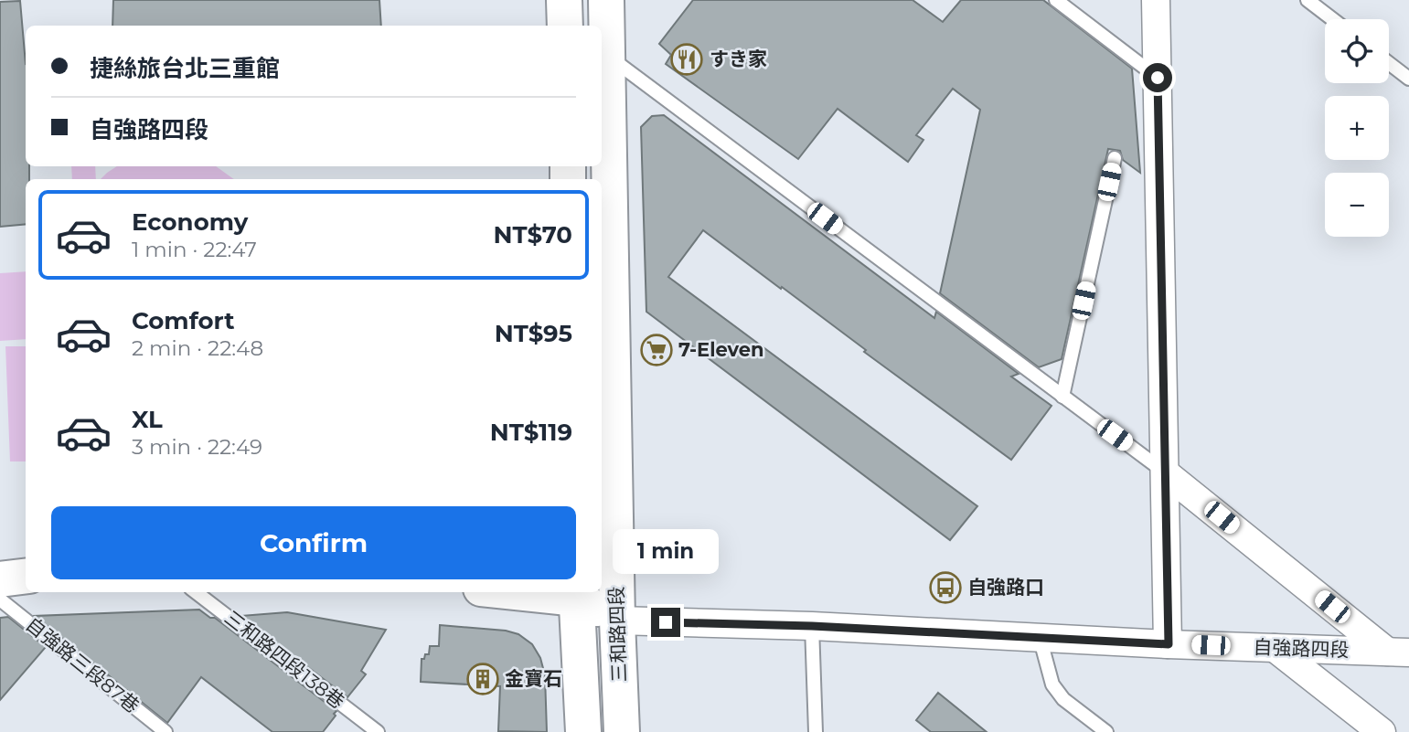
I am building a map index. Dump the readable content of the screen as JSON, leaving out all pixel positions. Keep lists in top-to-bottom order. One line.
{"streets":{"main road":["三和路四段"],"street":["自強路四段"],"lane":["三和路四段138巷","自強路三段87巷"]},"crossings":[["三和路四段","自強路四段"]],"places":{"restaurant":["すき家"],"supermarket":["7-Eleven"],"bus stop":["自強路口"],"building":["金寶石"]},"page":{"map_buttons":["+","−"],"banner":["捷絲旅台北三重館","自強路四段"],"list":[{"name":"Economy","note":"1 min · 22:47","value":"NT$70"},{"name":"Comfort","note":"2 min · 22:48","value":"NT$95"},{"name":"XL","note":"3 min · 22:49","value":"NT$119"}],"buttons":"Confirm","bubble":"1 min"}}
